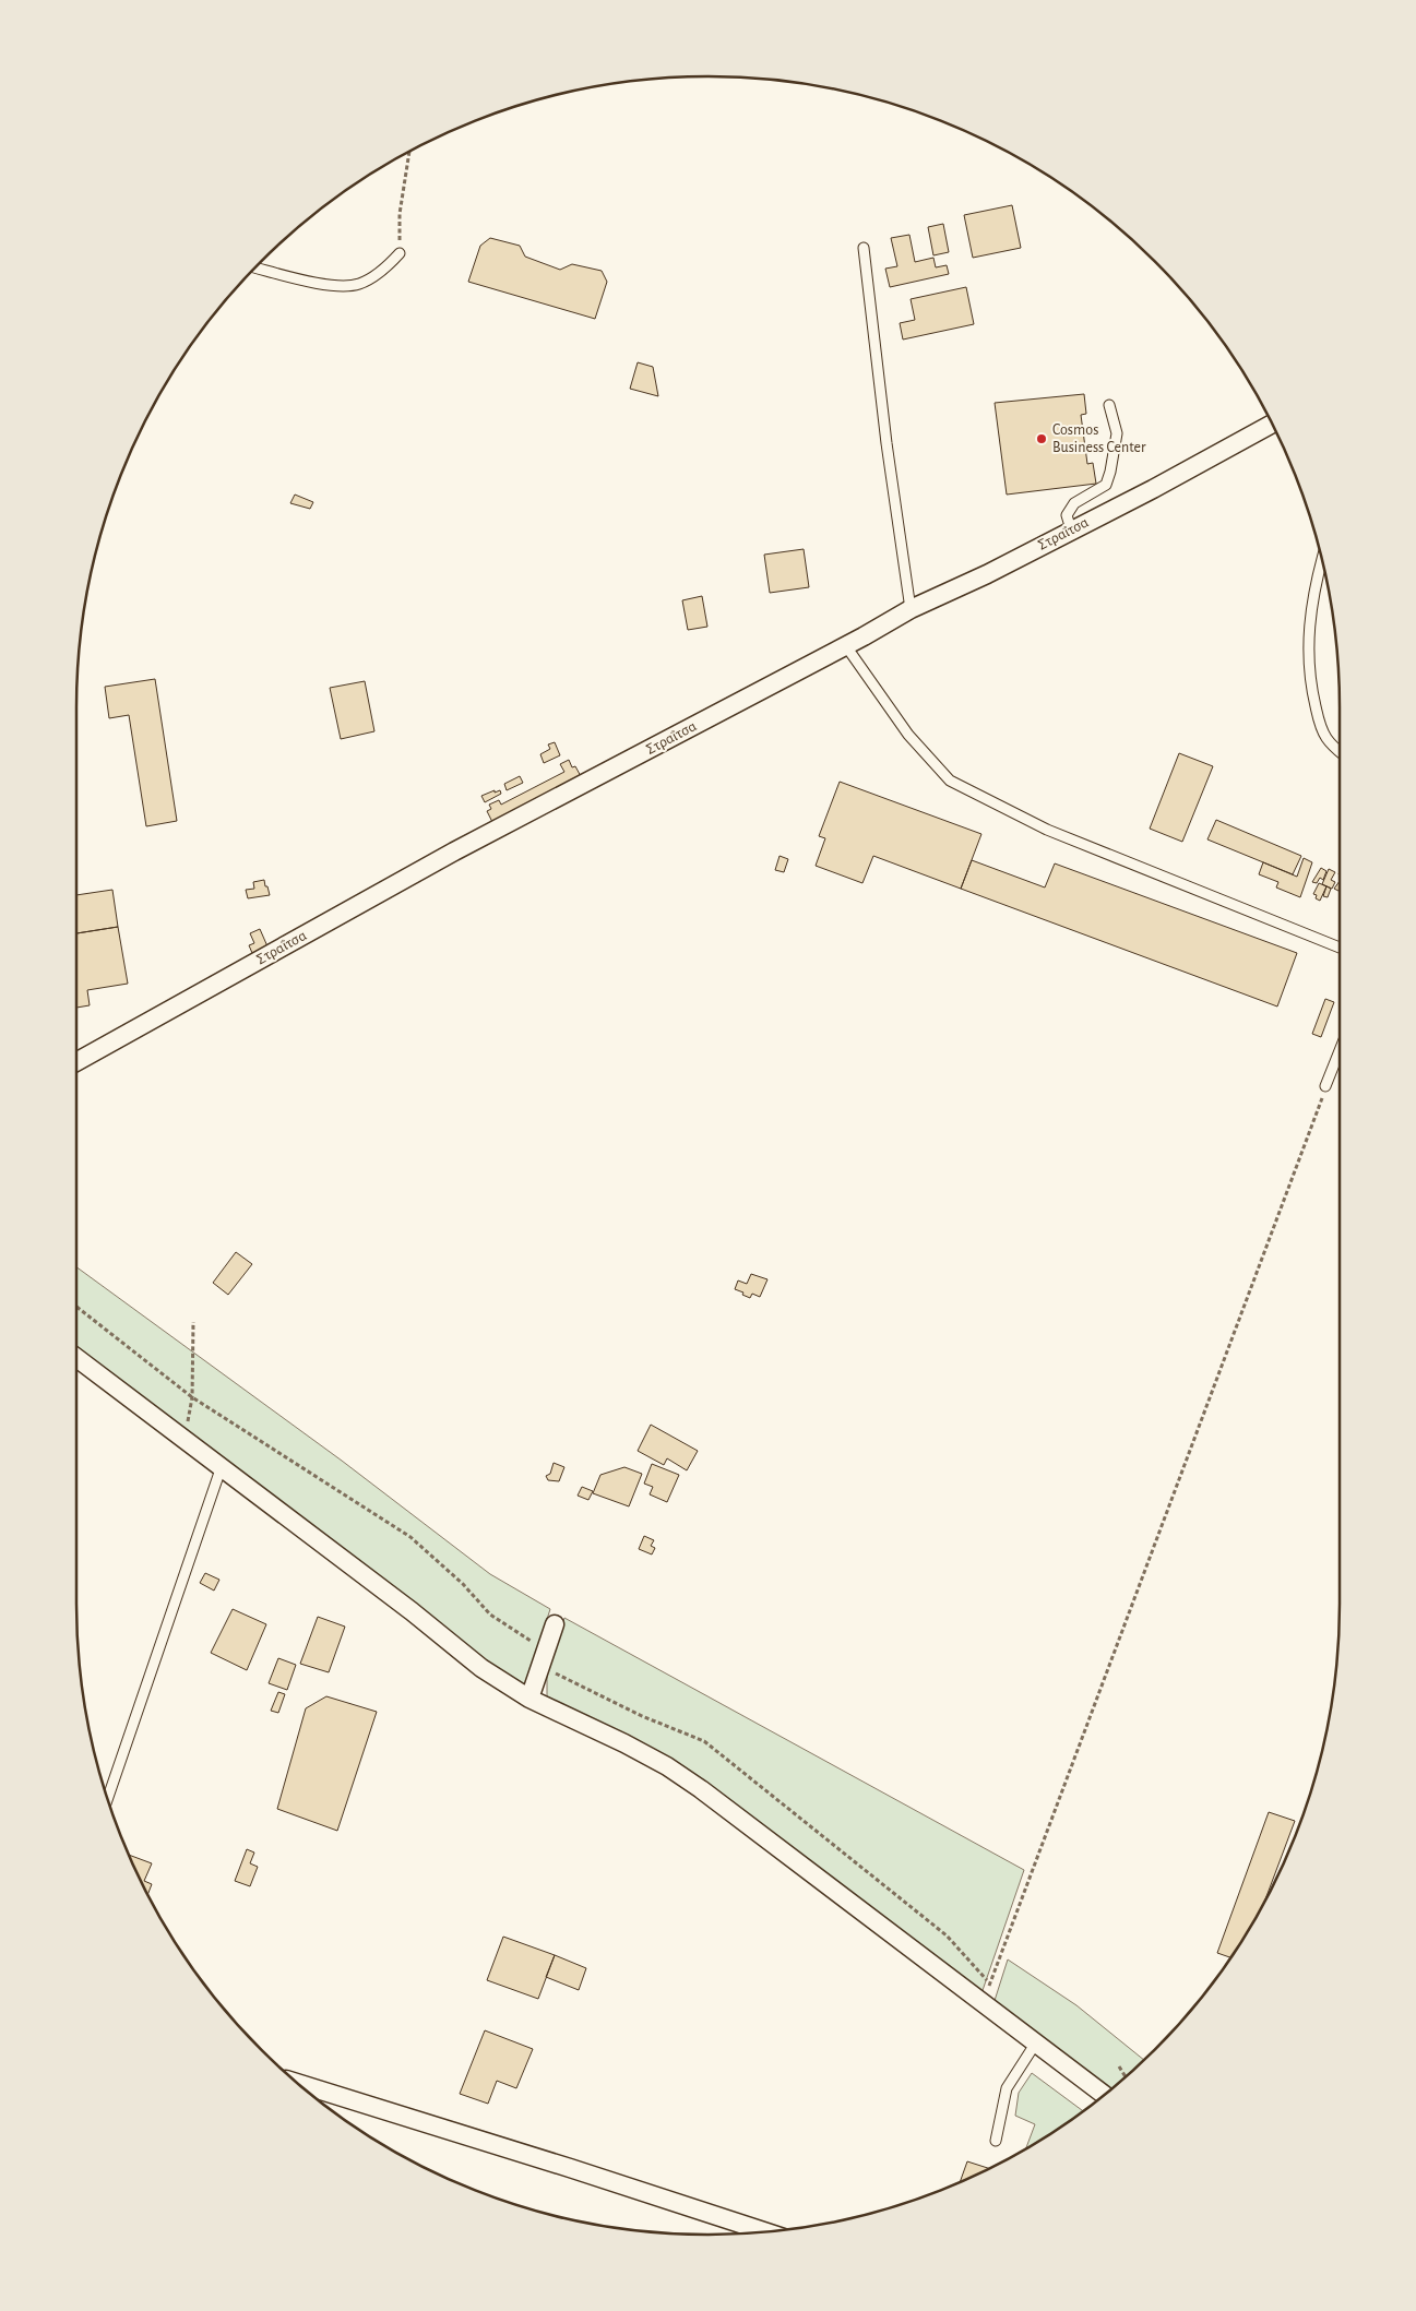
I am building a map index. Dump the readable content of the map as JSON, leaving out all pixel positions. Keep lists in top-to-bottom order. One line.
{"streets":{"street":["Στραΐτσα"]},"places":["Cosmos Business Center"]}
